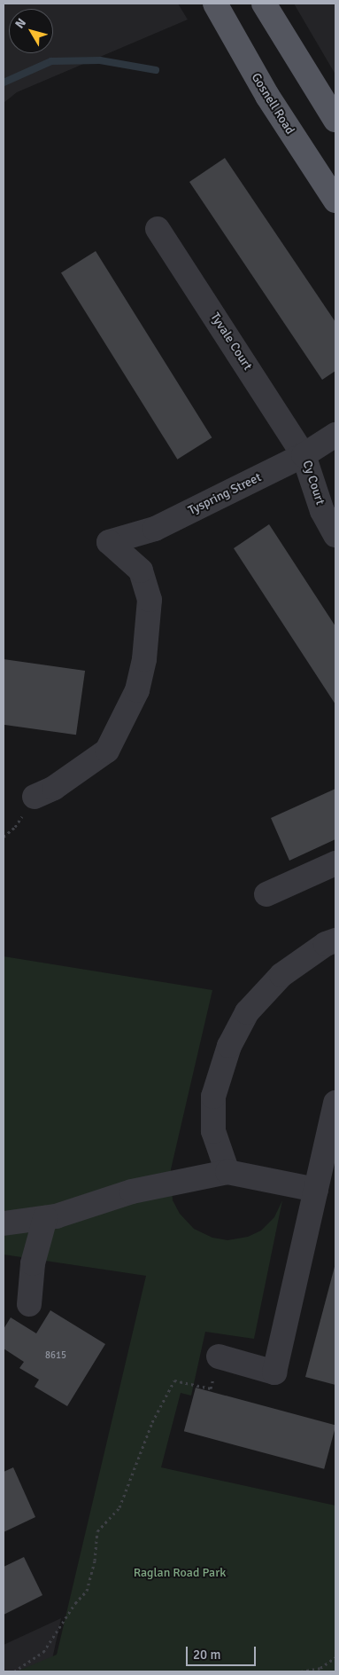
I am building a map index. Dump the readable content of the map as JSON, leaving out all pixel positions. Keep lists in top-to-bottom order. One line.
{"streets":{"main road":["Gosnell Road"],"street":["Tyvale Court","Cy Court","Tyspring Street"]},"crossings":[["Tyvale Court","Cy Court"],["Tyvale Court","Tyspring Street"],["Cy Court","Tyspring Street"]],"parks":["Raglan Road Park"],"house_numbers":["8615"],"scale_bar":"20 m","north":"top left"}
